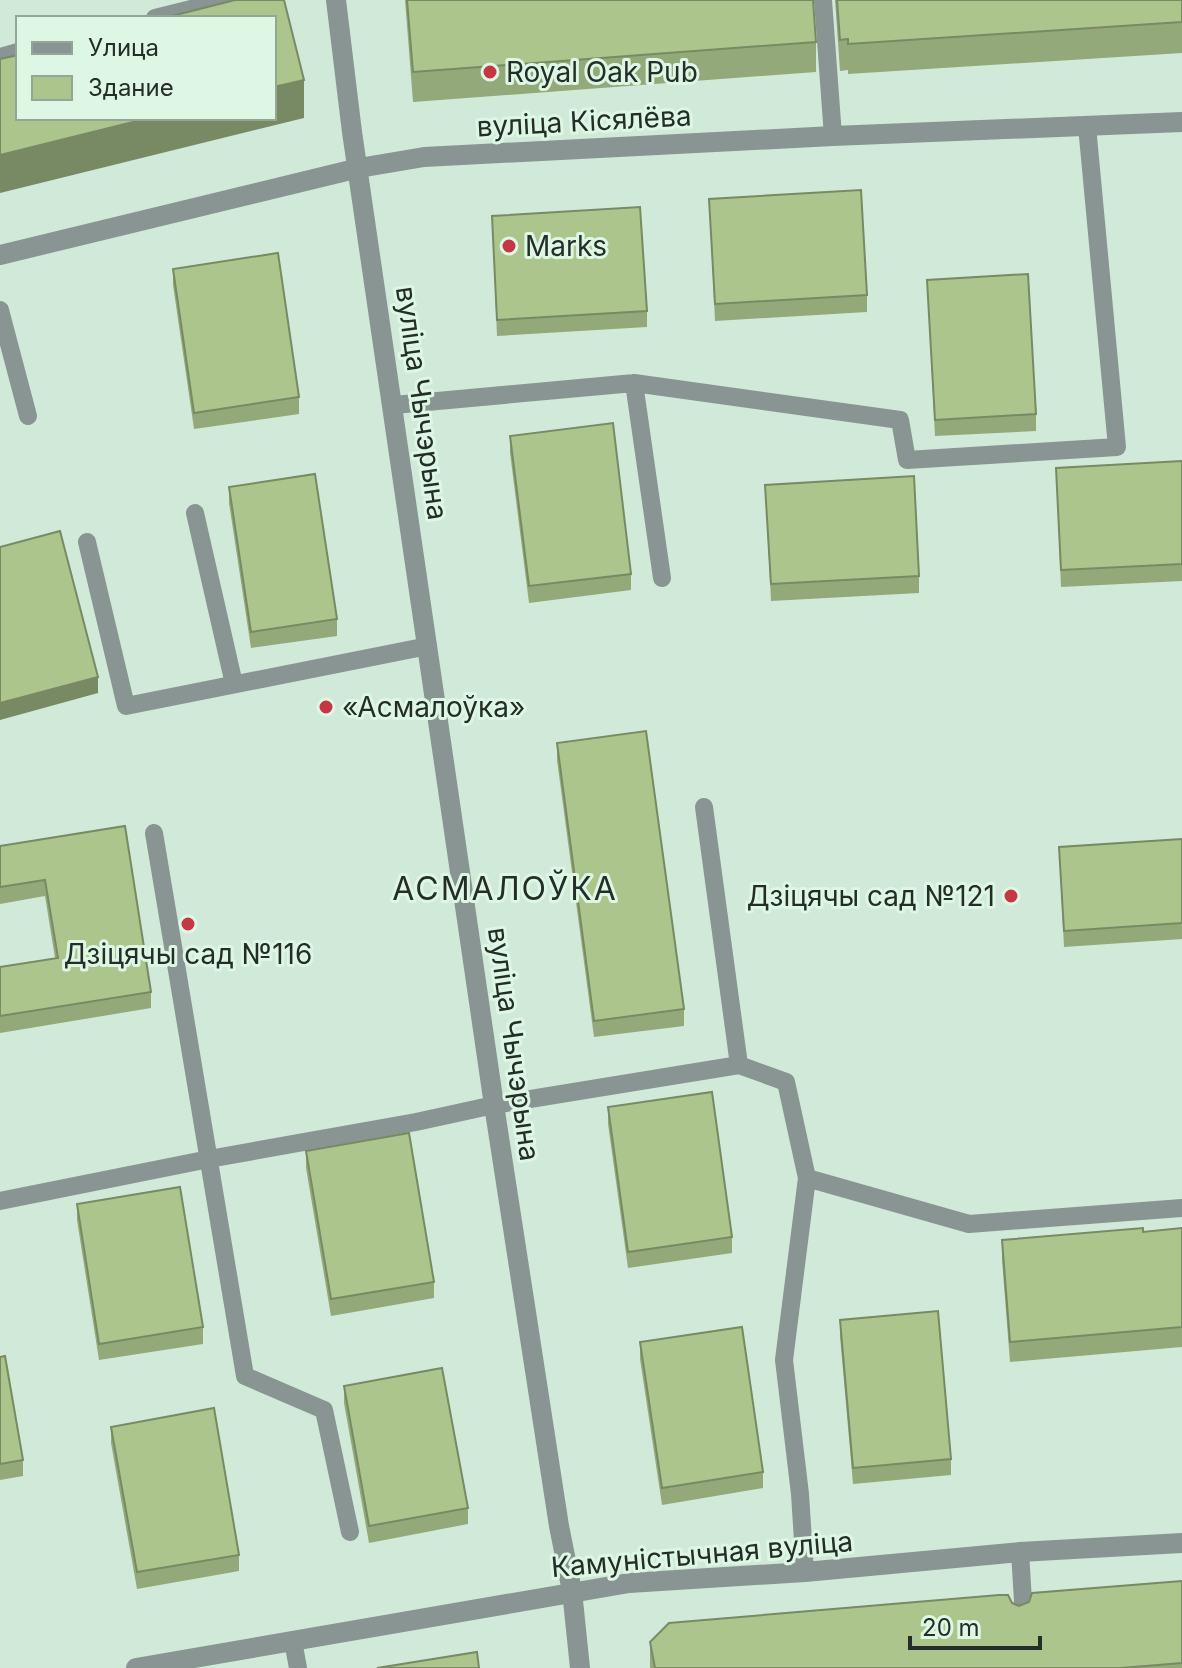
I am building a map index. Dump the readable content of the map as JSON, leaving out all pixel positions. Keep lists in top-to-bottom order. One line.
{"streets":{"street":["вуліца Кісялёва","вуліца Чычэрына","Камуністычная вуліца"]},"crossings":[["вуліца Кісялёва","вуліца Чычэрына"],["вуліца Чычэрына","Камуністычная вуліца"]],"districts":["АСМАЛОЎКА"],"places":["Royal Oak Pub","Marks","«Асмалоўка»","Дзіцячы сад №121","Дзіцячы сад №116"],"legend":["Улица","Здание"],"scale_bar":"20 m"}
